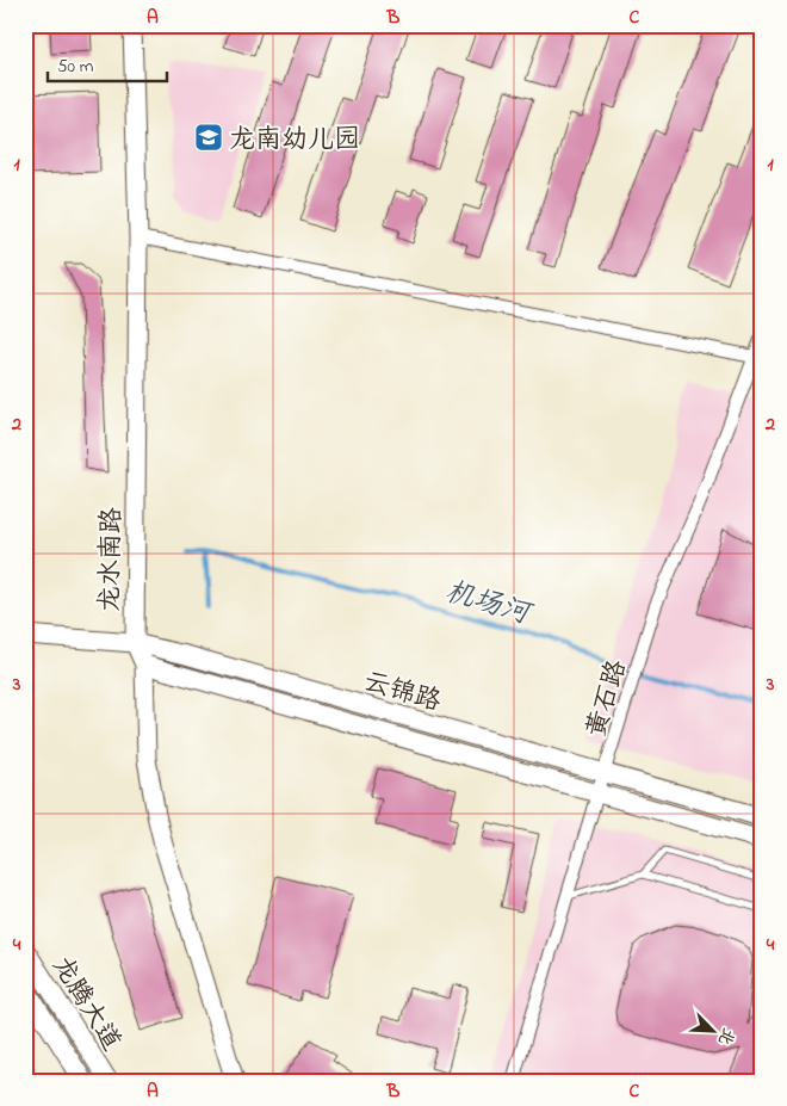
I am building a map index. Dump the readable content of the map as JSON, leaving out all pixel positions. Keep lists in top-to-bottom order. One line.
{"streets":{"main road":["龙水南路","云锦路","龙腾大道"],"street":["黄石路"]},"crossings":[["龙水南路","云锦路"],["云锦路","黄石路"]],"water":["机场河"],"places":{"school or university":["龙南幼儿园"]},"scale_bar":"50 m","north":"bottom right","grid":{"columns":["A","B","C"],"rows":["1","2","3","4"]}}
